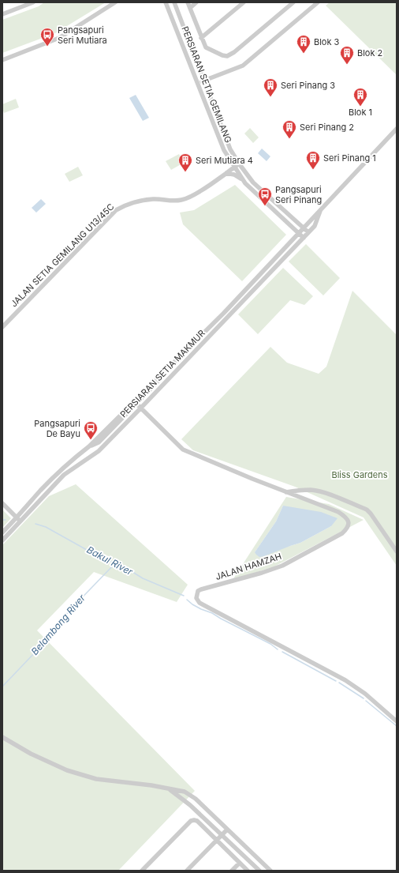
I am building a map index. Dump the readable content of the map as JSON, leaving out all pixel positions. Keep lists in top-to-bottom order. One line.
{"streets":{"street":["PERSIARAN SETIA GEMILANG","JALAN SETIA GEMILANG U13/45C","PERSIARAN SETIA MAKMUR","JALAN HAMZAH"]},"crossings":[["PERSIARAN SETIA GEMILANG","JALAN SETIA GEMILANG U13/45C"],["PERSIARAN SETIA GEMILANG","PERSIARAN SETIA MAKMUR"],["PERSIARAN SETIA MAKMUR","JALAN HAMZAH"]],"water":["Bakul River","Belambong River"],"parks":["Bliss Gardens"],"places":{"bus stop":["Pangsapuri Seri Mutiara","Pangsapuri Seri Pinang","Pangsapuri De Bayu"],"building":["Blok 3","Blok 2","Seri Pinang 3","Blok 1","Seri Pinang 2","Seri Pinang 1","Seri Mutiara 4"]}}
